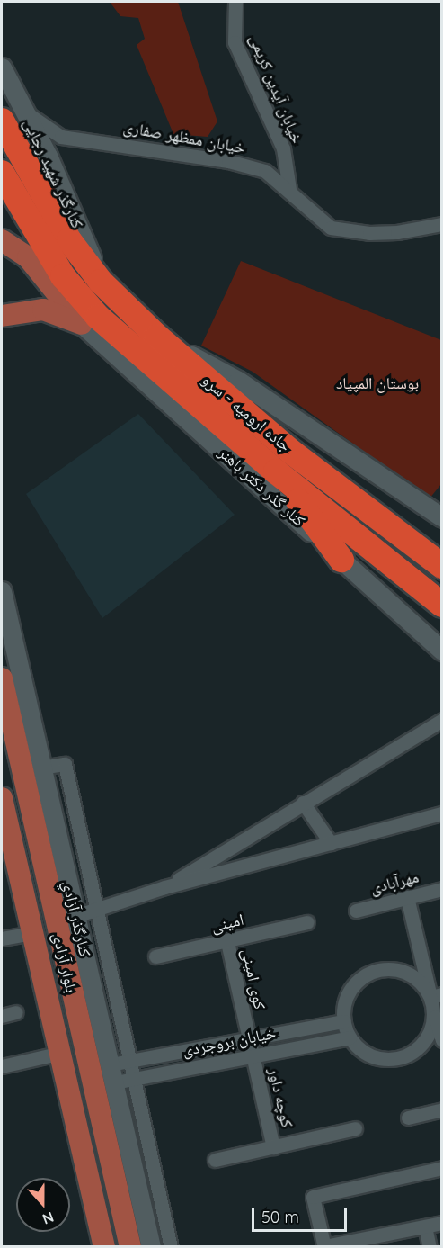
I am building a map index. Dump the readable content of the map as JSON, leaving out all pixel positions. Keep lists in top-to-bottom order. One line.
{"streets":{"highway":["جاده ارومیه - سرو"],"main road":["کنارگذر شهید رجایی","کنار گذر دکتر باهنر","کنارگذر آزادي","بلوار آزادی"],"street":["خیابان آیدین کریمی","خیابان ممظهر صفاری","مهرآبادی","امینی","کوی امینی","خیابان بروجردی","کوچه داور"]},"crossings":[["خیابان آیدین کریمی","خیابان ممظهر صفاری"],["کنارگذر شهید رجایی","جاده ارومیه - سرو"],["جاده ارومیه - سرو","کنار گذر دکتر باهنر"],["کنارگذر آزادي","بلوار آزادی"],["کنارگذر آزادي","خیابان بروجردی"],["امینی","کوی امینی"],["بلوار آزادی","خیابان بروجردی"],["کوی امینی","خیابان بروجردی"],["کوی امینی","کوچه داور"],["خیابان بروجردی","کوچه داور"]],"parks":["بوستان المپیاد"],"scale_bar":"50 m","north":"bottom"}
